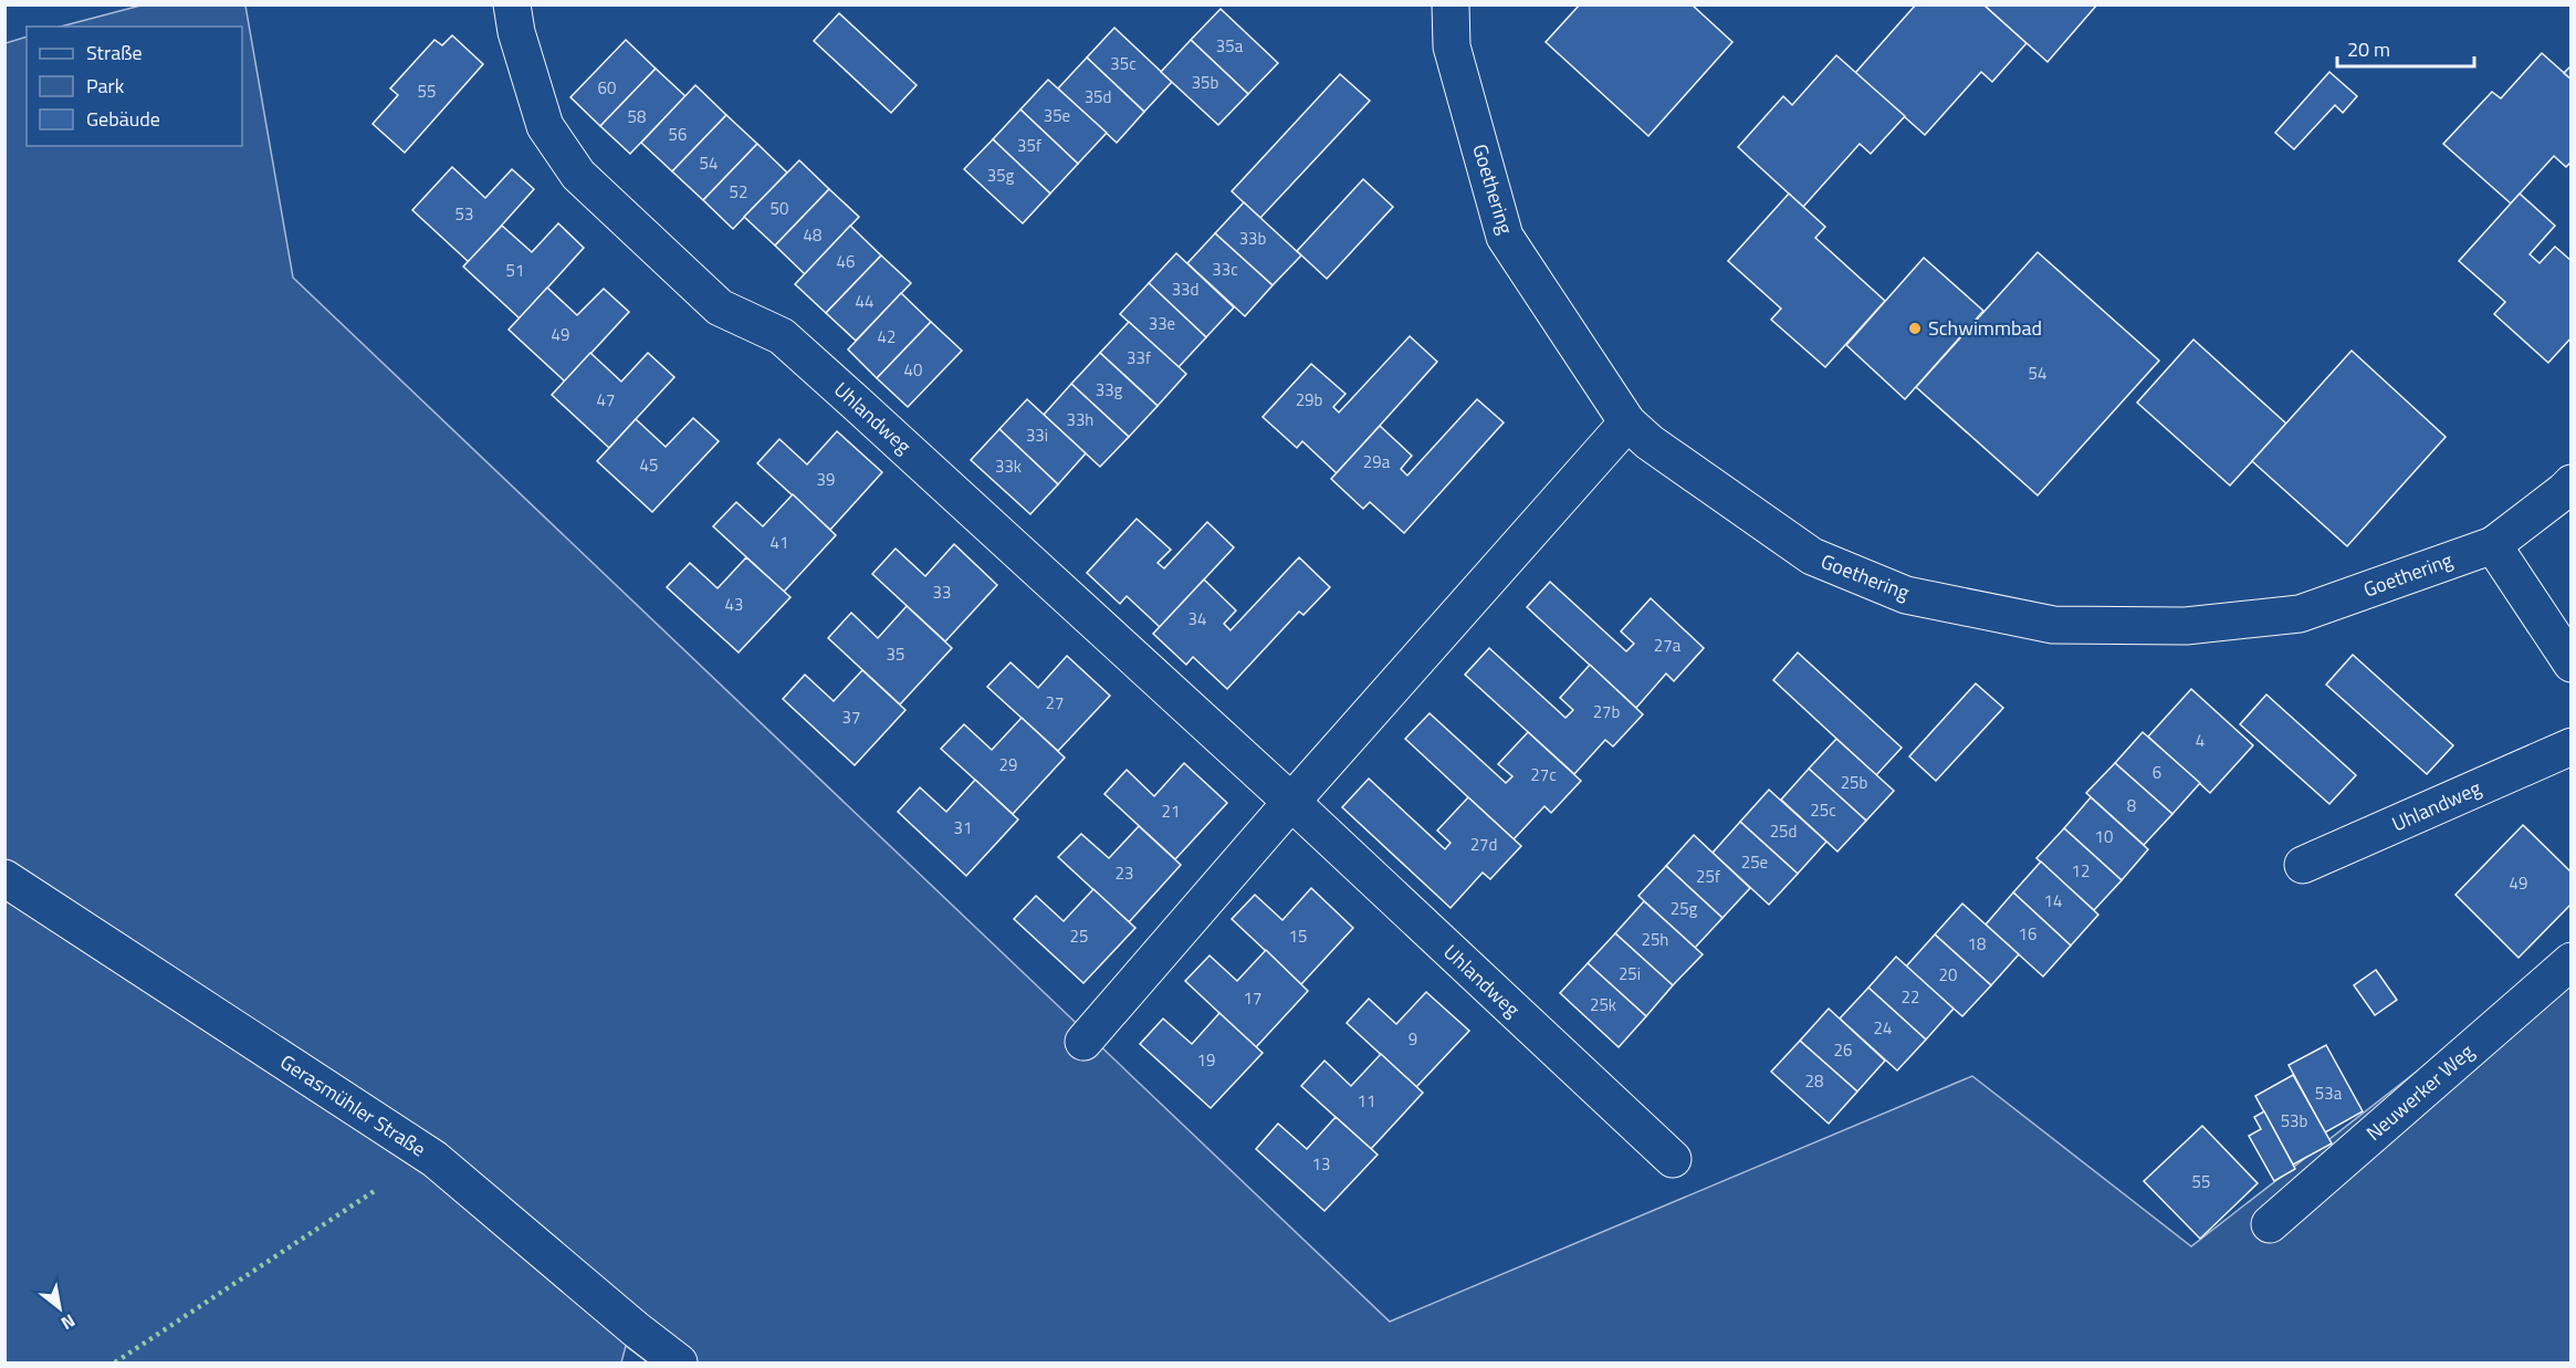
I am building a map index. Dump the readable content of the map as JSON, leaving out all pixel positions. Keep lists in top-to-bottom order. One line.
{"streets":{"street":["Goethering","Uhlandweg","Neuwerker Weg","Gerasmühler Straße"]},"places":["Schwimmbad"],"house_numbers":["35a","35c","35b","60","55","35d","35e","58","56","35f","54","35g","52","50","53","48","33b","46","33c","51","33d","44","33e","49","42","33f","40","54","33g","47","29b","33h","33i","29a","45","33k","39","41","33","43","34","27a","35","27","27b","37","4","29","6","27c","25b","8","25c","21","31","25d","10","27d","25e","12","23","25f","49","14","25g","16","25","15","25h","18","25i","20","22","17","25k","24","9","26","19","28","53a","11","53b","13","55"],"legend":["Straße","Park","Gebäude"],"scale_bar":"20 m","north":"bottom right"}
